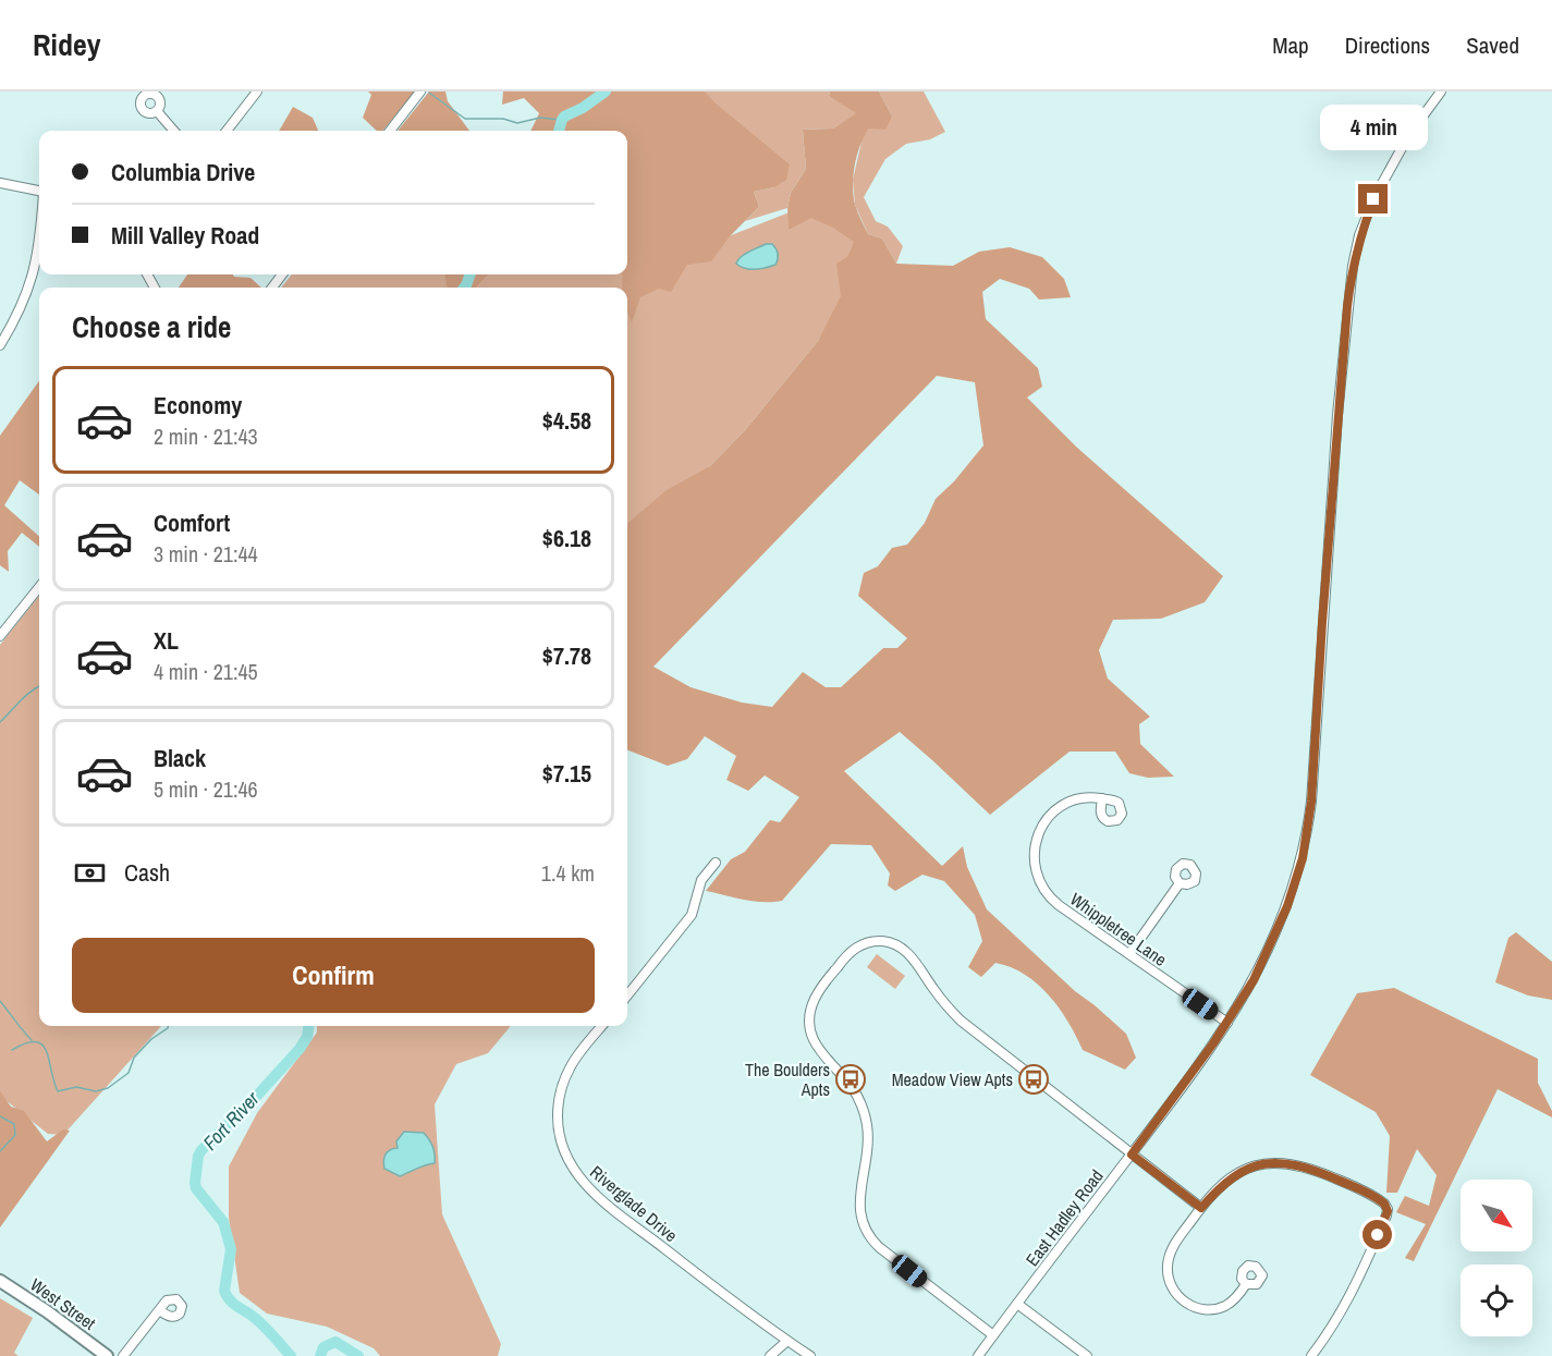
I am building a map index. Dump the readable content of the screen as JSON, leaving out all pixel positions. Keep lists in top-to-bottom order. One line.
{"streets":{"main road":["West Street"],"street":["Whippletree Lane","Riverglade Drive","East Hadley Road"]},"crossings":[["Whippletree Lane","East Hadley Road"]],"water":["Fort River"],"places":{"bus stop":["The Boulders Apts","Meadow View Apts"]},"north":"bottom right","page":{"header":"Ridey","nav":["Map","Directions","Saved"],"bubble":"4 min","banner":["Columbia Drive","Mill Valley Road"],"heading":"Choose a ride","list":[{"name":"Economy","note":"2 min · 21:43","value":"$4.58"},{"name":"Comfort","note":"3 min · 21:44","value":"$6.18"},{"name":"XL","note":"4 min · 21:45","value":"$7.78"},{"name":"Black","note":"5 min · 21:46","value":"$7.15"}],"pay":["Cash","1.4 km"],"buttons":"Confirm"}}
